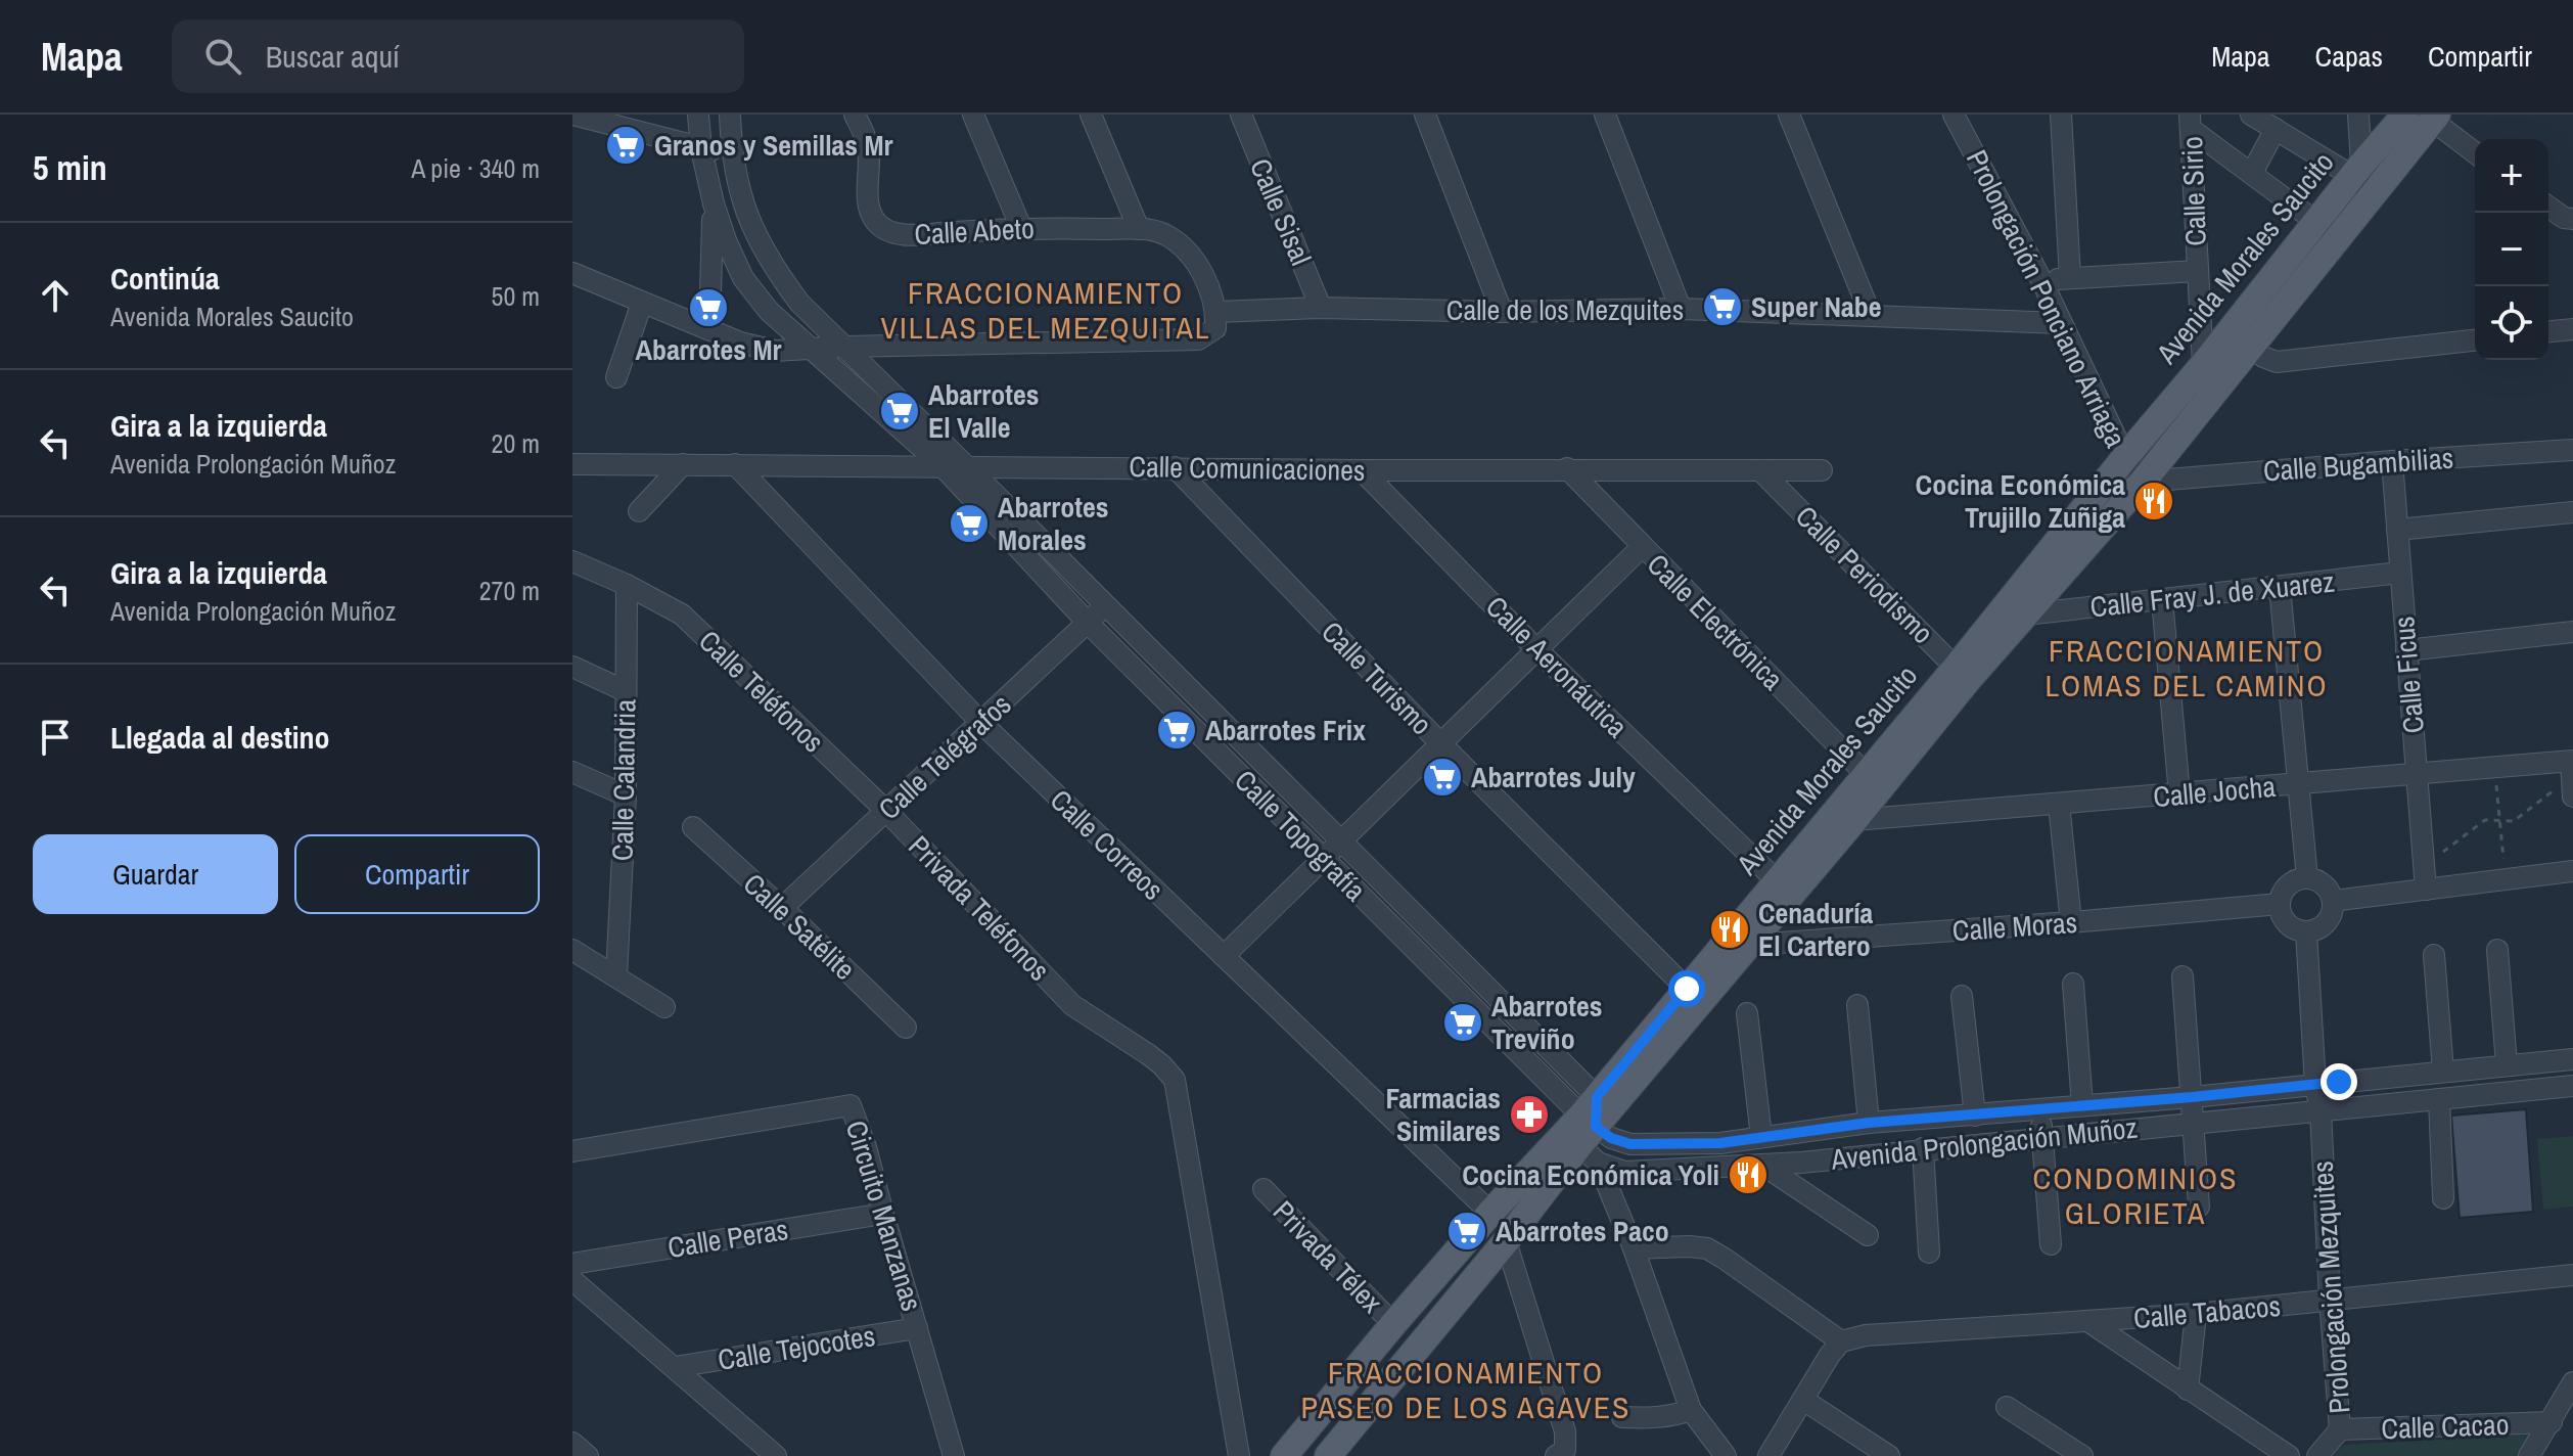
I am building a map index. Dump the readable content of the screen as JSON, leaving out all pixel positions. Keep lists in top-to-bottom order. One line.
{"streets":{"main road":["Avenida Morales Saucito"],"street":["Calle Sirio","Calle Sisal","Calle Abeto","Prolongación Ponciano Arriaga","Calle de los Mezquites","Calle Bugambilias","Calle Comunicaciones","Calle Periodismo","Calle Fray J. de Xuarez","Calle Electrónica","Calle Aeronáutica","Calle Ficus","Calle Turismo","Calle Teléfonos","Calle Telégrafos","Calle Calandria","Calle Jocha","Calle Topografía","Calle Correos","Privada Teléfonos","Calle Satélite","Calle Moras","Avenida Prolongación Muñoz","Circuito Manzanas","Calle Peras","Privada Télex","Prolongación Mezquites","Calle Tabacos","Calle Tejocotes","Calle Cacao"]},"crossings":[["Calle Sirio","Avenida Morales Saucito"],["Calle Sisal","Calle de los Mezquites"],["Avenida Morales Saucito","Prolongación Ponciano Arriaga"],["Avenida Morales Saucito","Calle Bugambilias"],["Avenida Morales Saucito","Calle Periodismo"],["Avenida Morales Saucito","Calle Fray J. de Xuarez"],["Avenida Morales Saucito","Calle Electrónica"],["Avenida Morales Saucito","Calle Aeronáutica"],["Avenida Morales Saucito","Calle Turismo"],["Avenida Morales Saucito","Calle Jocha"],["Avenida Morales Saucito","Calle Topografía"],["Avenida Morales Saucito","Calle Correos"],["Avenida Morales Saucito","Calle Moras"],["Avenida Morales Saucito","Avenida Prolongación Muñoz"],["Avenida Morales Saucito","Privada Télex"],["Prolongación Ponciano Arriaga","Calle de los Mezquites"],["Prolongación Ponciano Arriaga","Calle Bugambilias"],["Calle Bugambilias","Calle Ficus"],["Calle Comunicaciones","Calle Periodismo"],["Calle Comunicaciones","Calle Electrónica"],["Calle Comunicaciones","Calle Aeronáutica"],["Calle Comunicaciones","Calle Turismo"],["Calle Comunicaciones","Calle Topografía"],["Calle Comunicaciones","Calle Correos"],["Calle Fray J. de Xuarez","Calle Ficus"],["Calle Ficus","Calle Jocha"],["Calle Teléfonos","Calle Telégrafos"],["Calle Teléfonos","Calle Calandria"],["Calle Teléfonos","Privada Teléfonos"],["Calle Telégrafos","Calle Topografía"],["Calle Telégrafos","Calle Correos"],["Calle Telégrafos","Privada Teléfonos"],["Calle Telégrafos","Calle Satélite"],["Calle Topografía","Avenida Prolongación Muñoz"],["Calle Moras","Prolongación Mezquites"],["Avenida Prolongación Muñoz","Prolongación Mezquites"],["Circuito Manzanas","Calle Peras"],["Circuito Manzanas","Calle Tejocotes"],["Prolongación Mezquites","Calle Tabacos"],["Prolongación Mezquites","Calle Cacao"]],"districts":["FRACCIONAMIENTO VILLAS DEL MEZQUITAL","FRACCIONAMIENTO LOMAS DEL CAMINO","CONDOMINIOS GLORIETA","FRACCIONAMIENTO PASEO DE LOS AGAVES"],"places":{"supermarket":["Granos y Semillas Mr","Super Nabe","Abarrotes Mr","Abarrotes El Valle","Abarrotes Morales","Abarrotes Frix","Abarrotes July","Abarrotes Treviño","Abarrotes Paco"],"restaurant":["Cocina Económica Trujillo Zuñiga","Cenaduría El Cartero","Cocina Económica Yoli"],"pharmacy":["Farmacias Similares"]},"page":{"header":"Mapa","search":"Buscar aquí","nav":["Mapa","Capas","Compartir"],"heading":["5 min","A pie · 340 m"],"map_buttons":["+","−"],"list":[["Continúa","Avenida Morales Saucito","50 m"],["Gira a la izquierda","Avenida Prolongación Muñoz","20 m"],["Gira a la izquierda","Avenida Prolongación Muñoz","270 m"],"Llegada al destino"],"buttons":["Guardar","Compartir"]}}
